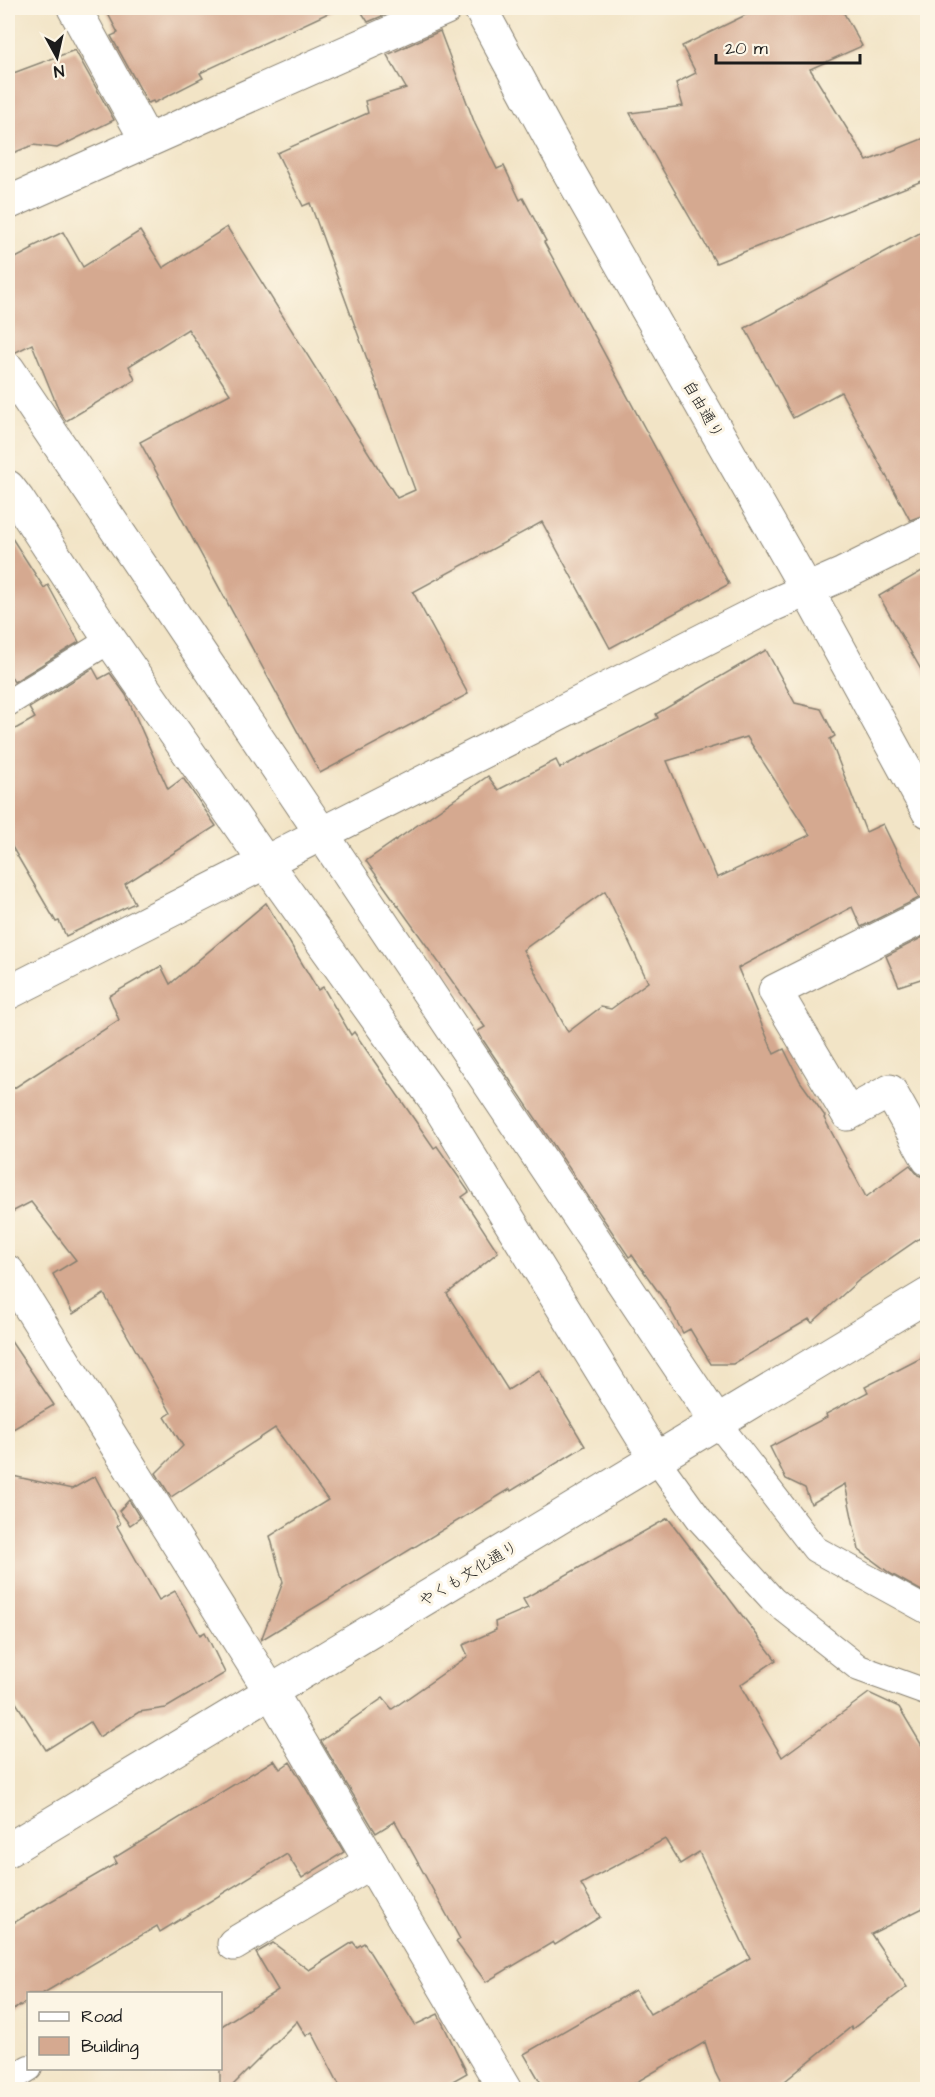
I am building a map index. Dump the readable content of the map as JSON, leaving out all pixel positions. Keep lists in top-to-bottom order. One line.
{"streets":{"street":["自由通り","やくも文化通り"]},"legend":["Road","Building"],"scale_bar":"20 m","north":"bottom"}
